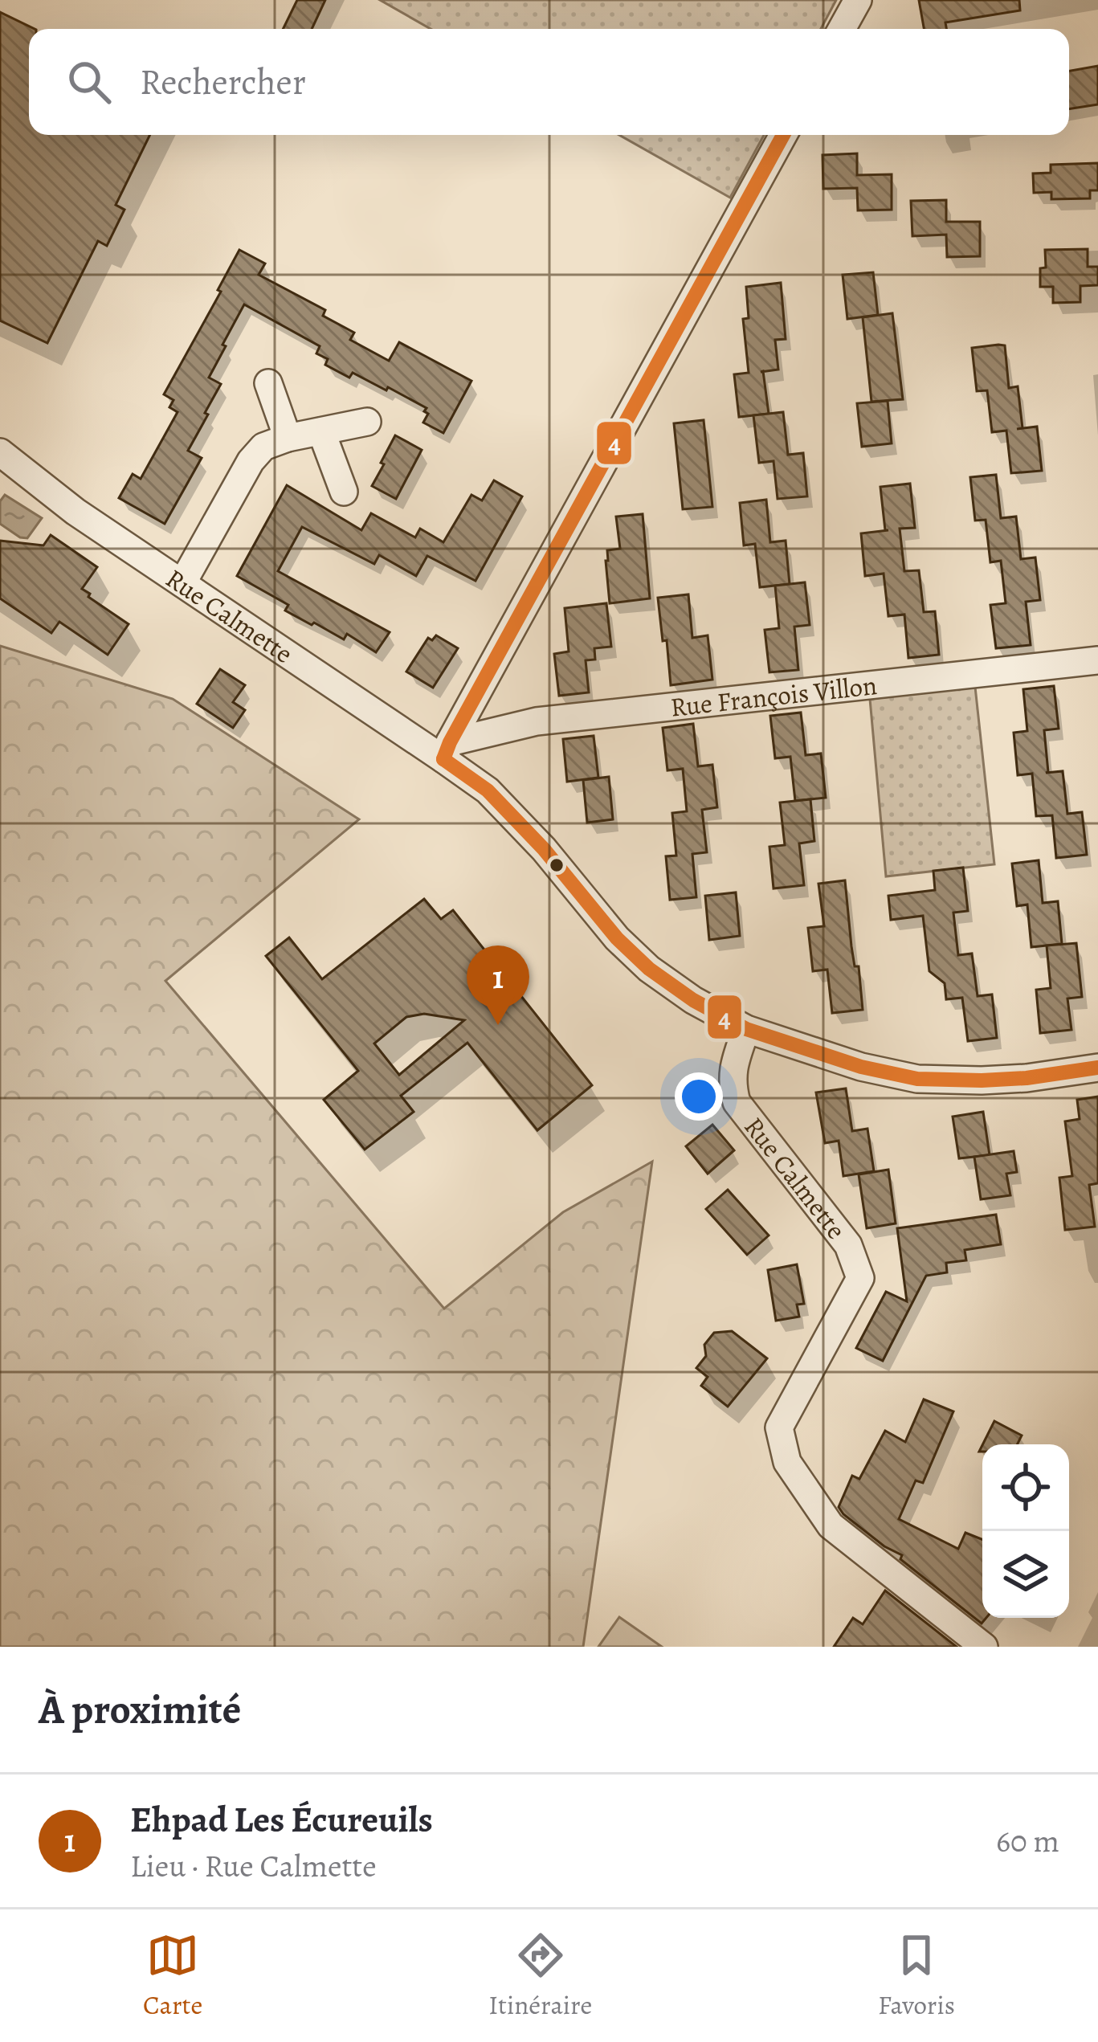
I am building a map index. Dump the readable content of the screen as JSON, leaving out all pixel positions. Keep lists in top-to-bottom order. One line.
{"streets":{"street":["Rue Calmette","Rue François Villon"]},"crossings":[["Rue Calmette","Rue François Villon"]],"lines":["transit line 4"],"page":{"search":"Rechercher","pins":"1","heading":"À proximité","list":[{"mark":"1","name":"Ehpad Les Écureuils","note":"Lieu · Rue Calmette","value":"60 m"}],"nav":["Carte","Itinéraire","Favoris"]}}
